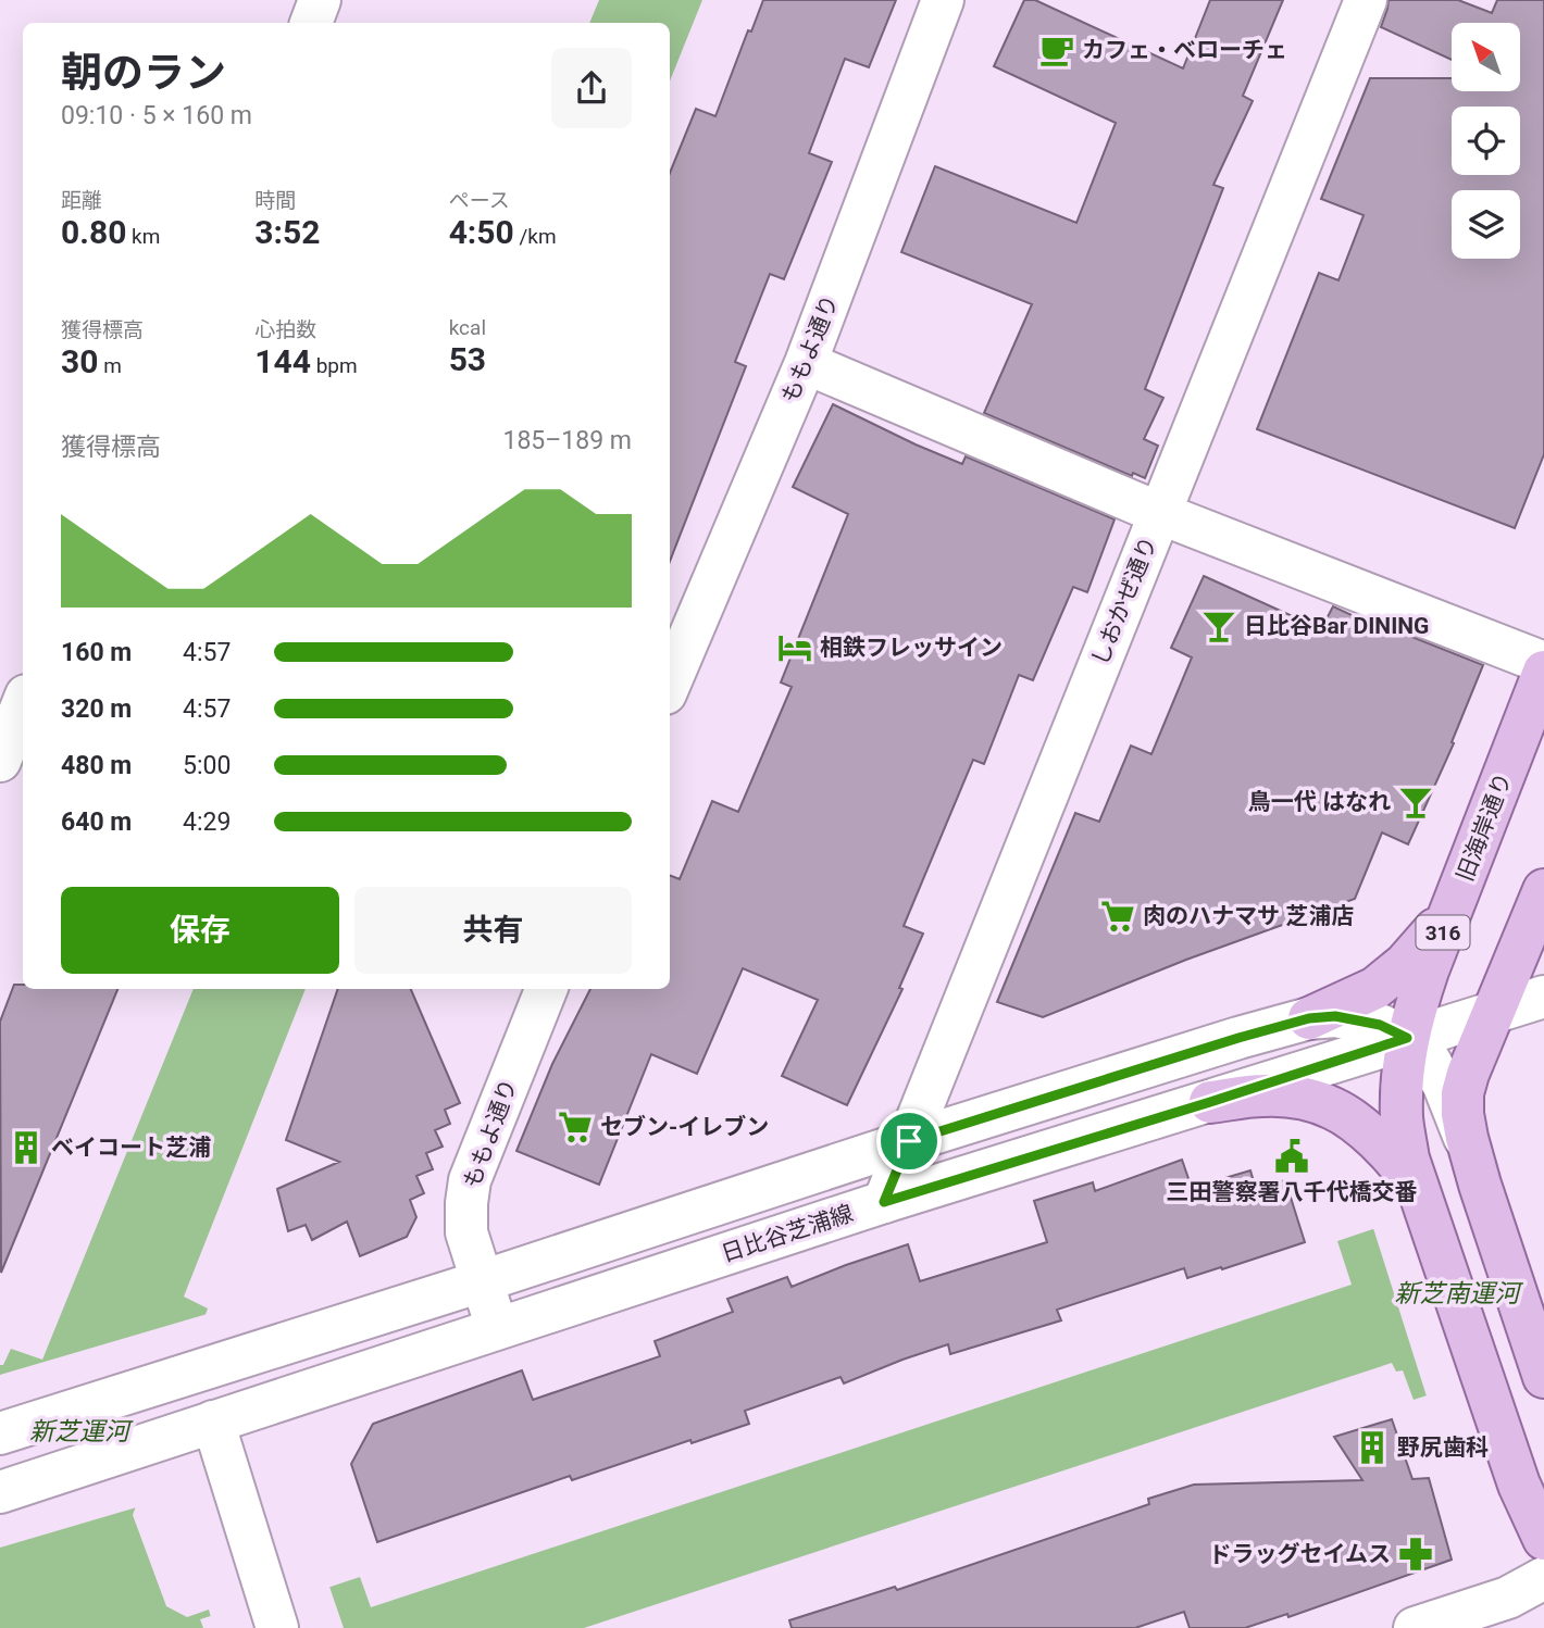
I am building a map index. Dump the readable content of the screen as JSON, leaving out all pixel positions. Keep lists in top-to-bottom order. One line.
{"streets":{"main road":["旧海岸通り","316"],"street":["ももよ通り","しおかぜ通り","日比谷芝浦線"]},"crossings":[["ももよ通り","日比谷芝浦線"],["しおかぜ通り","日比谷芝浦線"],["旧海岸通り","316"],["旧海岸通り","日比谷芝浦線"]],"water":["新芝南運河","新芝運河"],"places":{"cafe":["カフェ・ベローチェ"],"bar":["日比谷Bar DINING","鳥一代 はなれ"],"hotel":["相鉄フレッサイン"],"supermarket":["肉のハナマサ 芝浦店","セブン-イレブン"],"building":["ベイコート芝浦","野尻歯科"],"public building":["三田警察署八千代橋交番"],"pharmacy":["ドラッグセイムス"]},"north":"top left","page":{"heading":["朝のラン","09:10 · 5 × 160 m"],"stats":[["距離","0.80 km"],["時間","3:52"],["ペース","4:50 /km"],["獲得標高","30 m"],["心拍数","144 bpm"],["kcal","53"]],"chart":["獲得標高","185–189 m"],"list":[{"name":"160 m","note":"4:57"},{"name":"320 m","note":"4:57"},{"name":"480 m","note":"5:00"},{"name":"640 m","note":"4:29"}],"buttons":["保存","共有"]}}
